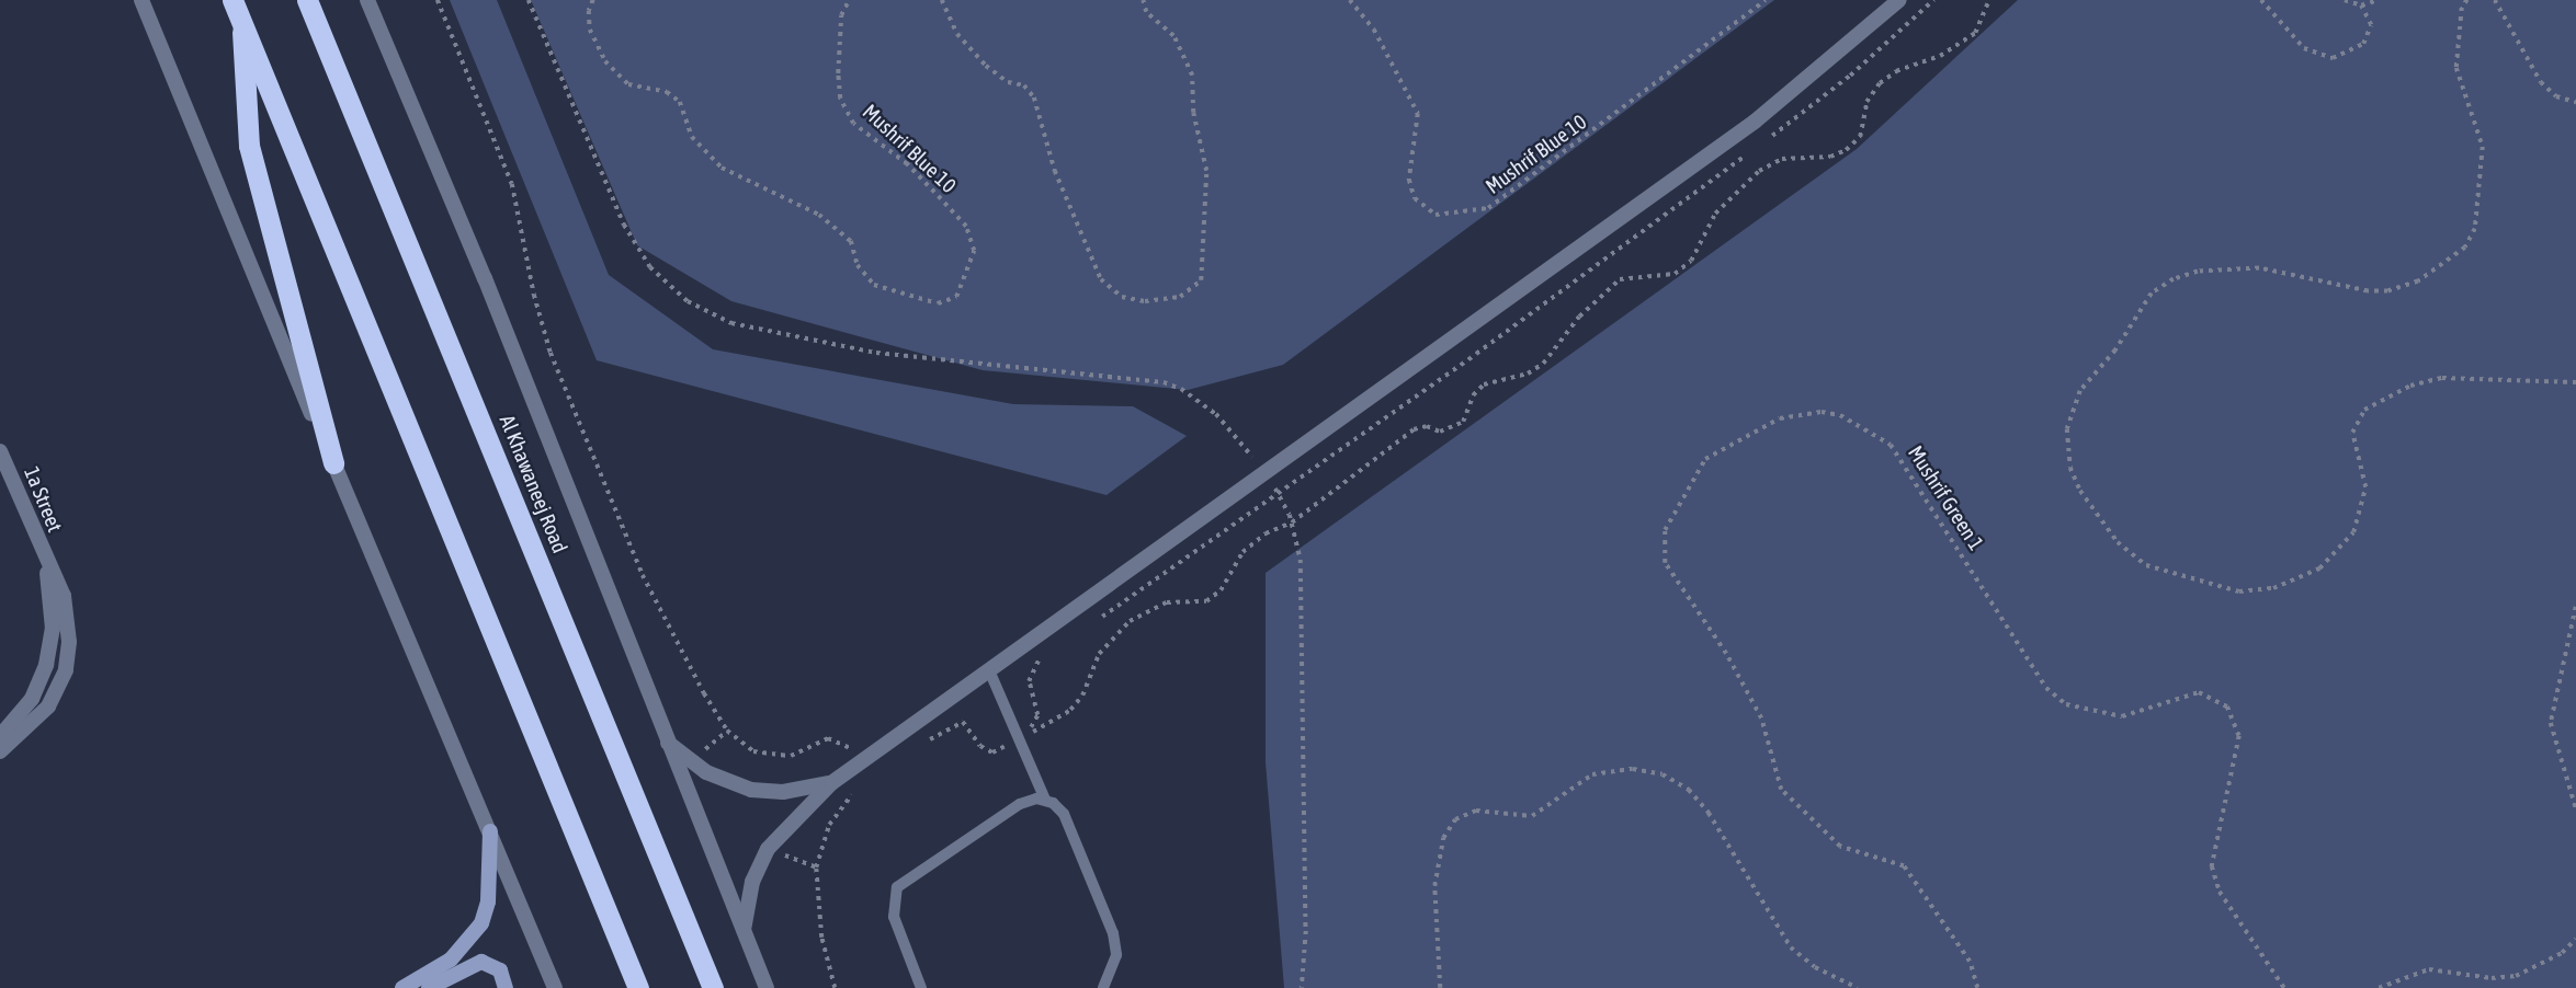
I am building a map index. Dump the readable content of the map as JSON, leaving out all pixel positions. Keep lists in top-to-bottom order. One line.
{"streets":{"highway":["Al Khawaneej Road"],"street":["1a Street"],"path":["Mushrif Blue 10","Mushrif Green 1"]}}
